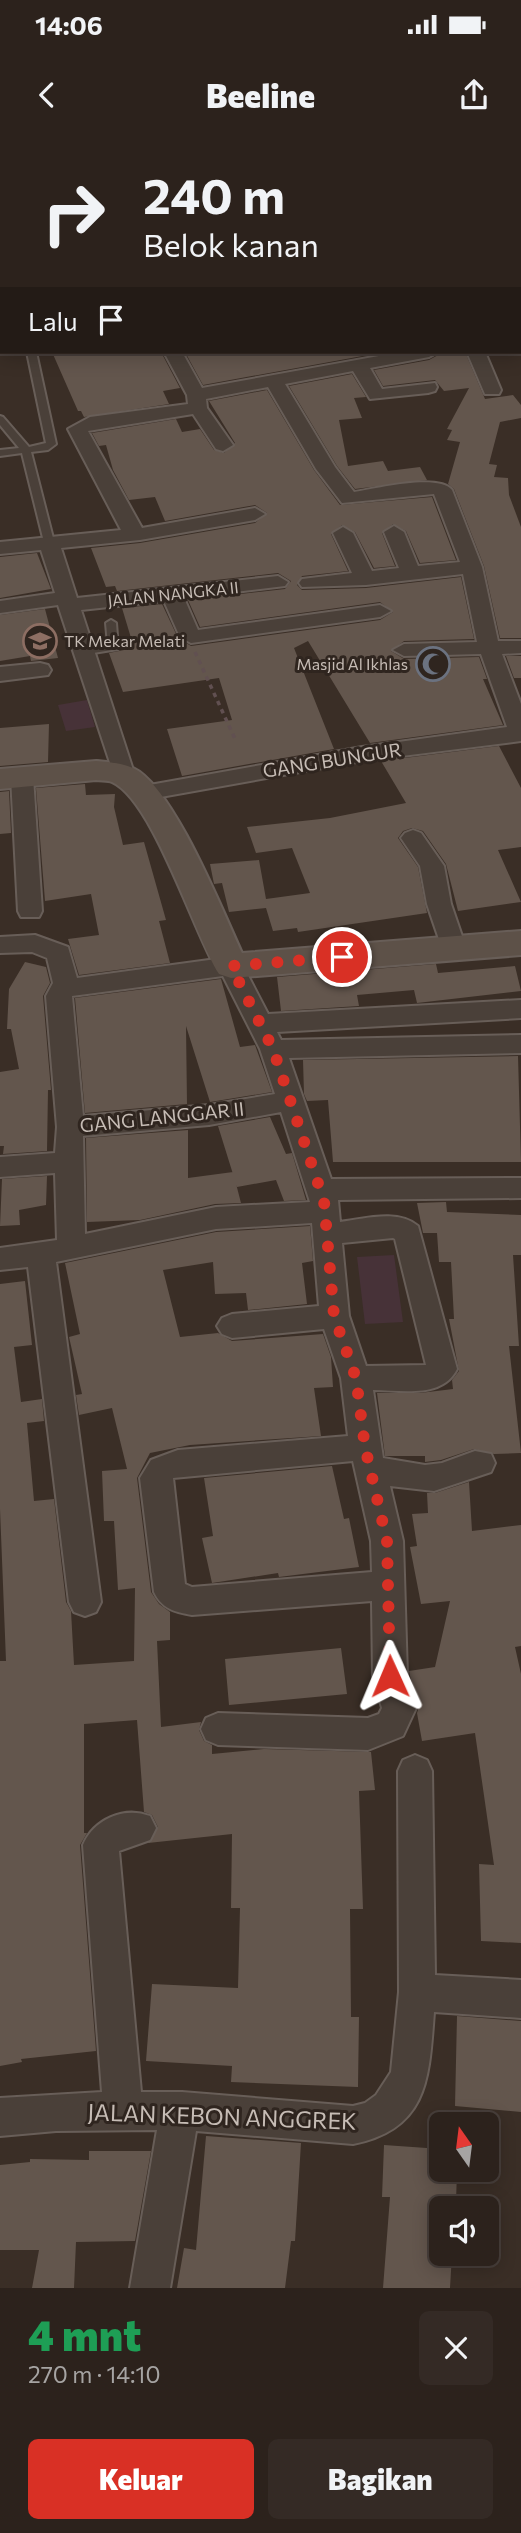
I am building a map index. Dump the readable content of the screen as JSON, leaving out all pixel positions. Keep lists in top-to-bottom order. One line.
{"streets":{"street":["JALAN NANGKA II","GANG BUNGUR","GANG LANGGAR II","JALAN KEBON ANGGREK"]},"places":{"school or university":["TK Mekar Melati"],"mosque":["Masjid Al Ikhlas"]},"north":"top","page":{"status":"14:06","header":"Beeline","turn":["240 m","Belok kanan"],"then":"Lalu","heading":["4 mnt","270 m · 14:10"],"buttons":["Keluar","Bagikan"]}}
